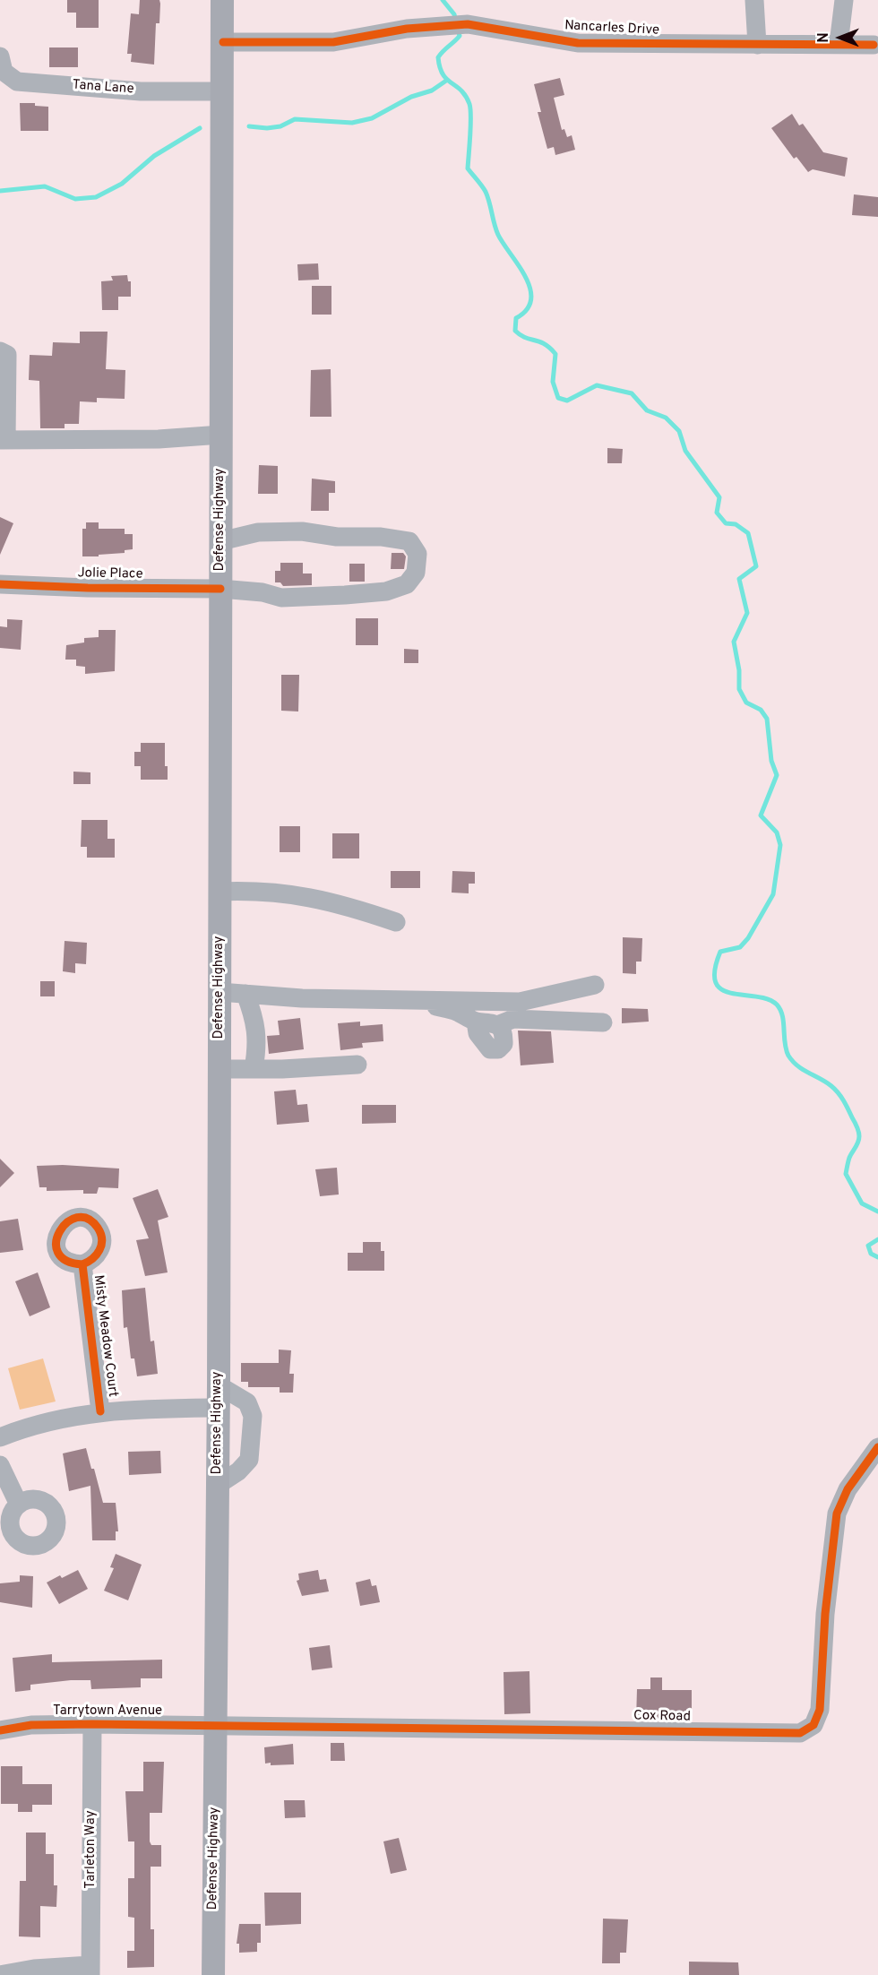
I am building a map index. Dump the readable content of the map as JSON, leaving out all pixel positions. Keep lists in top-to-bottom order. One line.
{"streets":{"main road":["Defense Highway"],"street":["Nancarles Drive","Tana Lane","Jolie Place","Misty Meadow Court","Tarrytown Avenue","Cox Road","Tarleton Way"]},"crossings":[["Nancarles Drive","Defense Highway"],["Tana Lane","Defense Highway"],["Defense Highway","Jolie Place"],["Defense Highway","Tarrytown Avenue"],["Defense Highway","Cox Road"],["Tarrytown Avenue","Cox Road"],["Tarrytown Avenue","Tarleton Way"]],"north":"left"}
